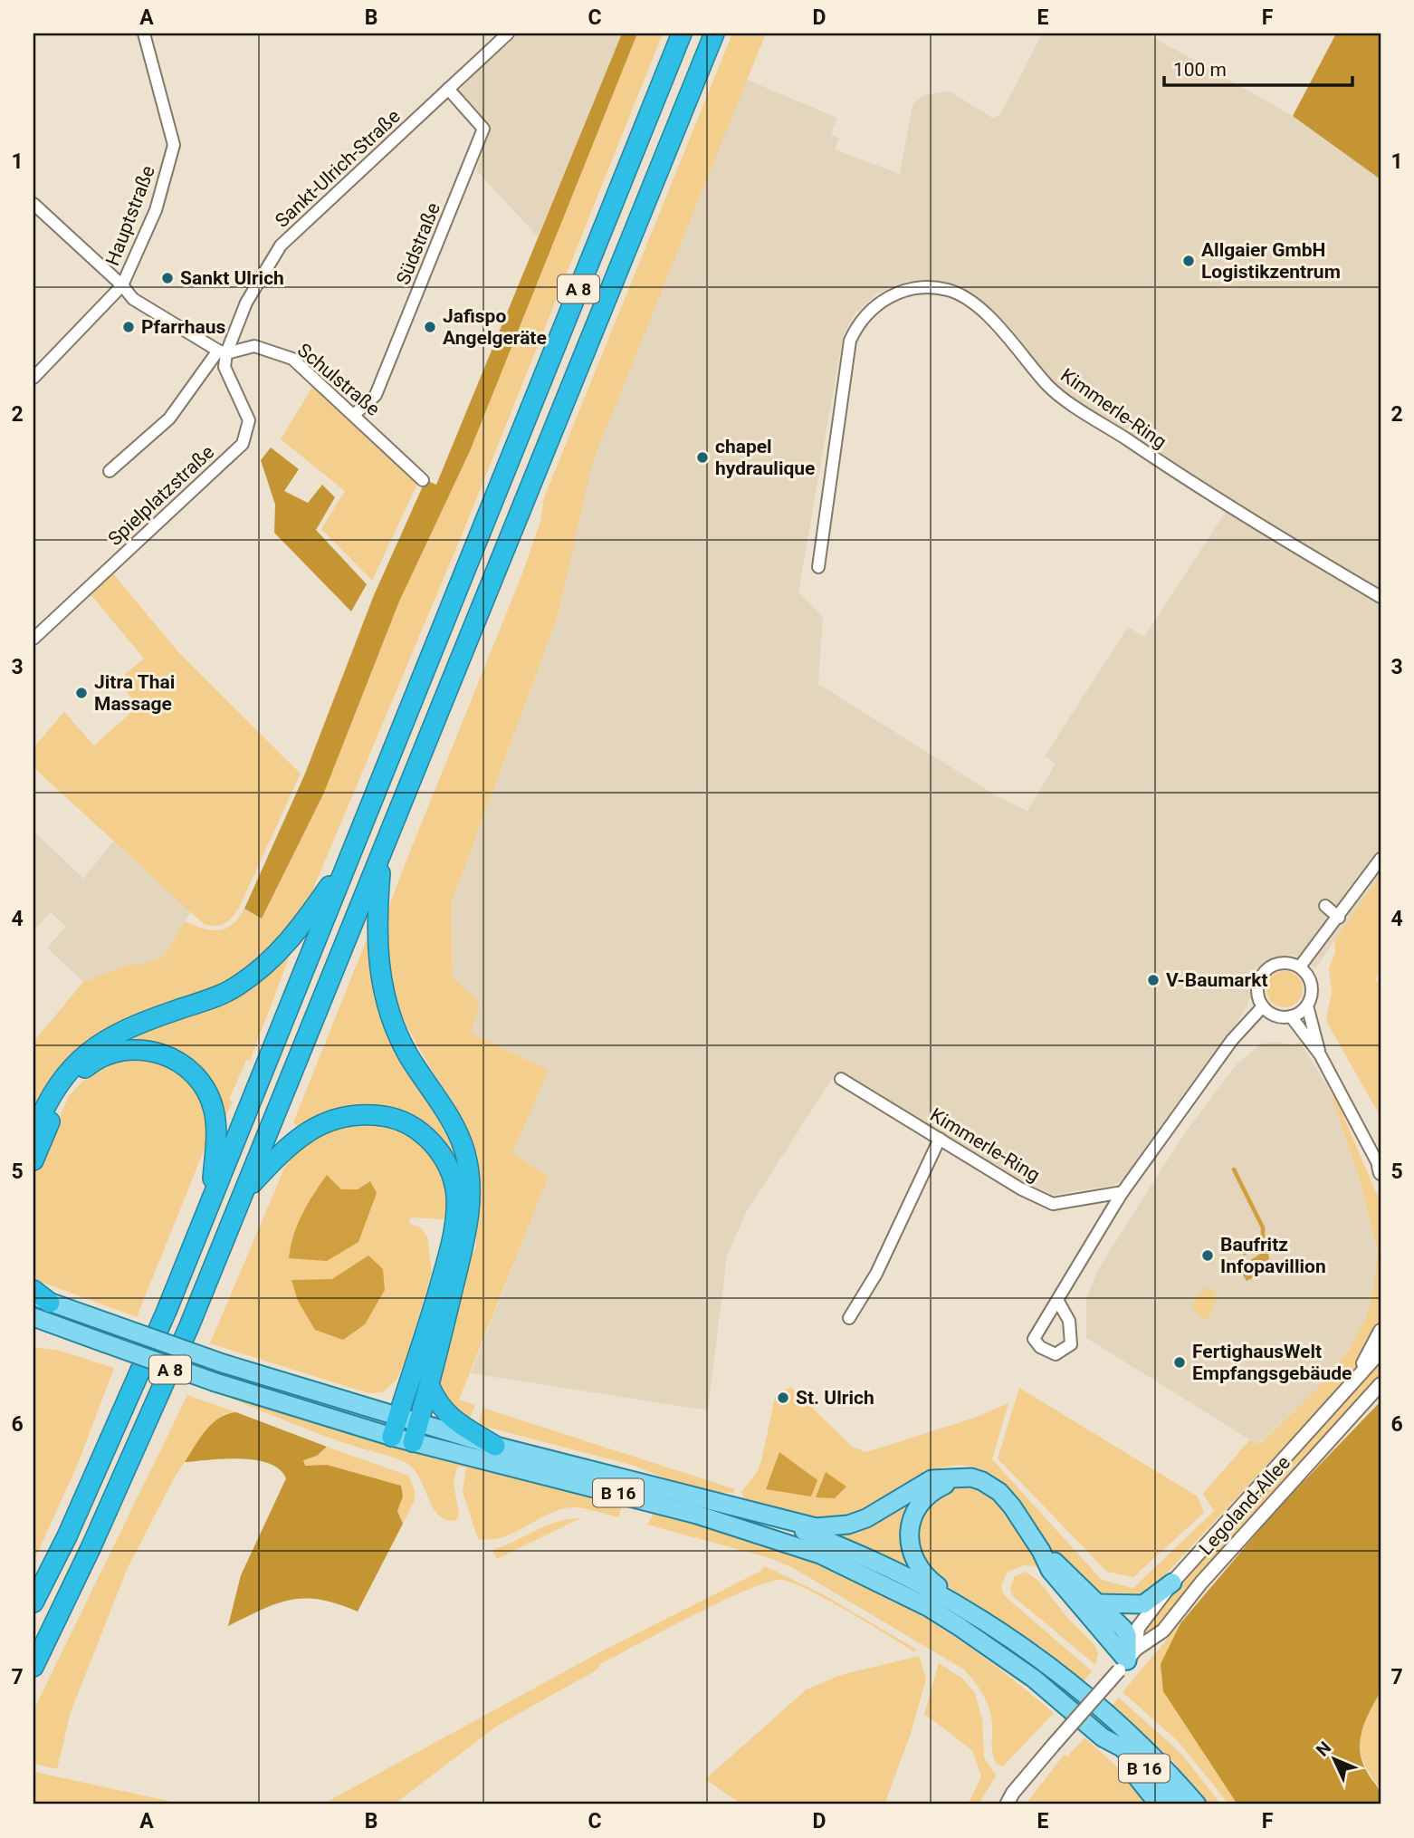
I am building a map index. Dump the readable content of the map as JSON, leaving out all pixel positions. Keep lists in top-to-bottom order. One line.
{"streets":{"highway":["A 8"],"main road":["B 16"],"street":["Sankt-Ulrich-Straße","Hauptstraße","Südstraße","Schulstraße","Kimmerle-Ring","Spielplatzstraße","Legoland-Allee"]},"crossings":[["Sankt-Ulrich-Straße","Südstraße"],["Sankt-Ulrich-Straße","Schulstraße"],["Sankt-Ulrich-Straße","Spielplatzstraße"],["Südstraße","Schulstraße"],["Schulstraße","Spielplatzstraße"]],"places":["Allgaier GmbH Logistikzentrum","Sankt Ulrich","Pfarrhaus","Jafispo Angelgeräte","chapel hydraulique","Jitra Thai Massage","V-Baumarkt","Baufritz Infopavillion","FertighausWelt Empfangsgebäude","St. Ulrich"],"scale_bar":"100 m","north":"top left","grid":{"columns":["A","B","C","D","E","F"],"rows":["1","2","3","4","5","6","7"]}}
